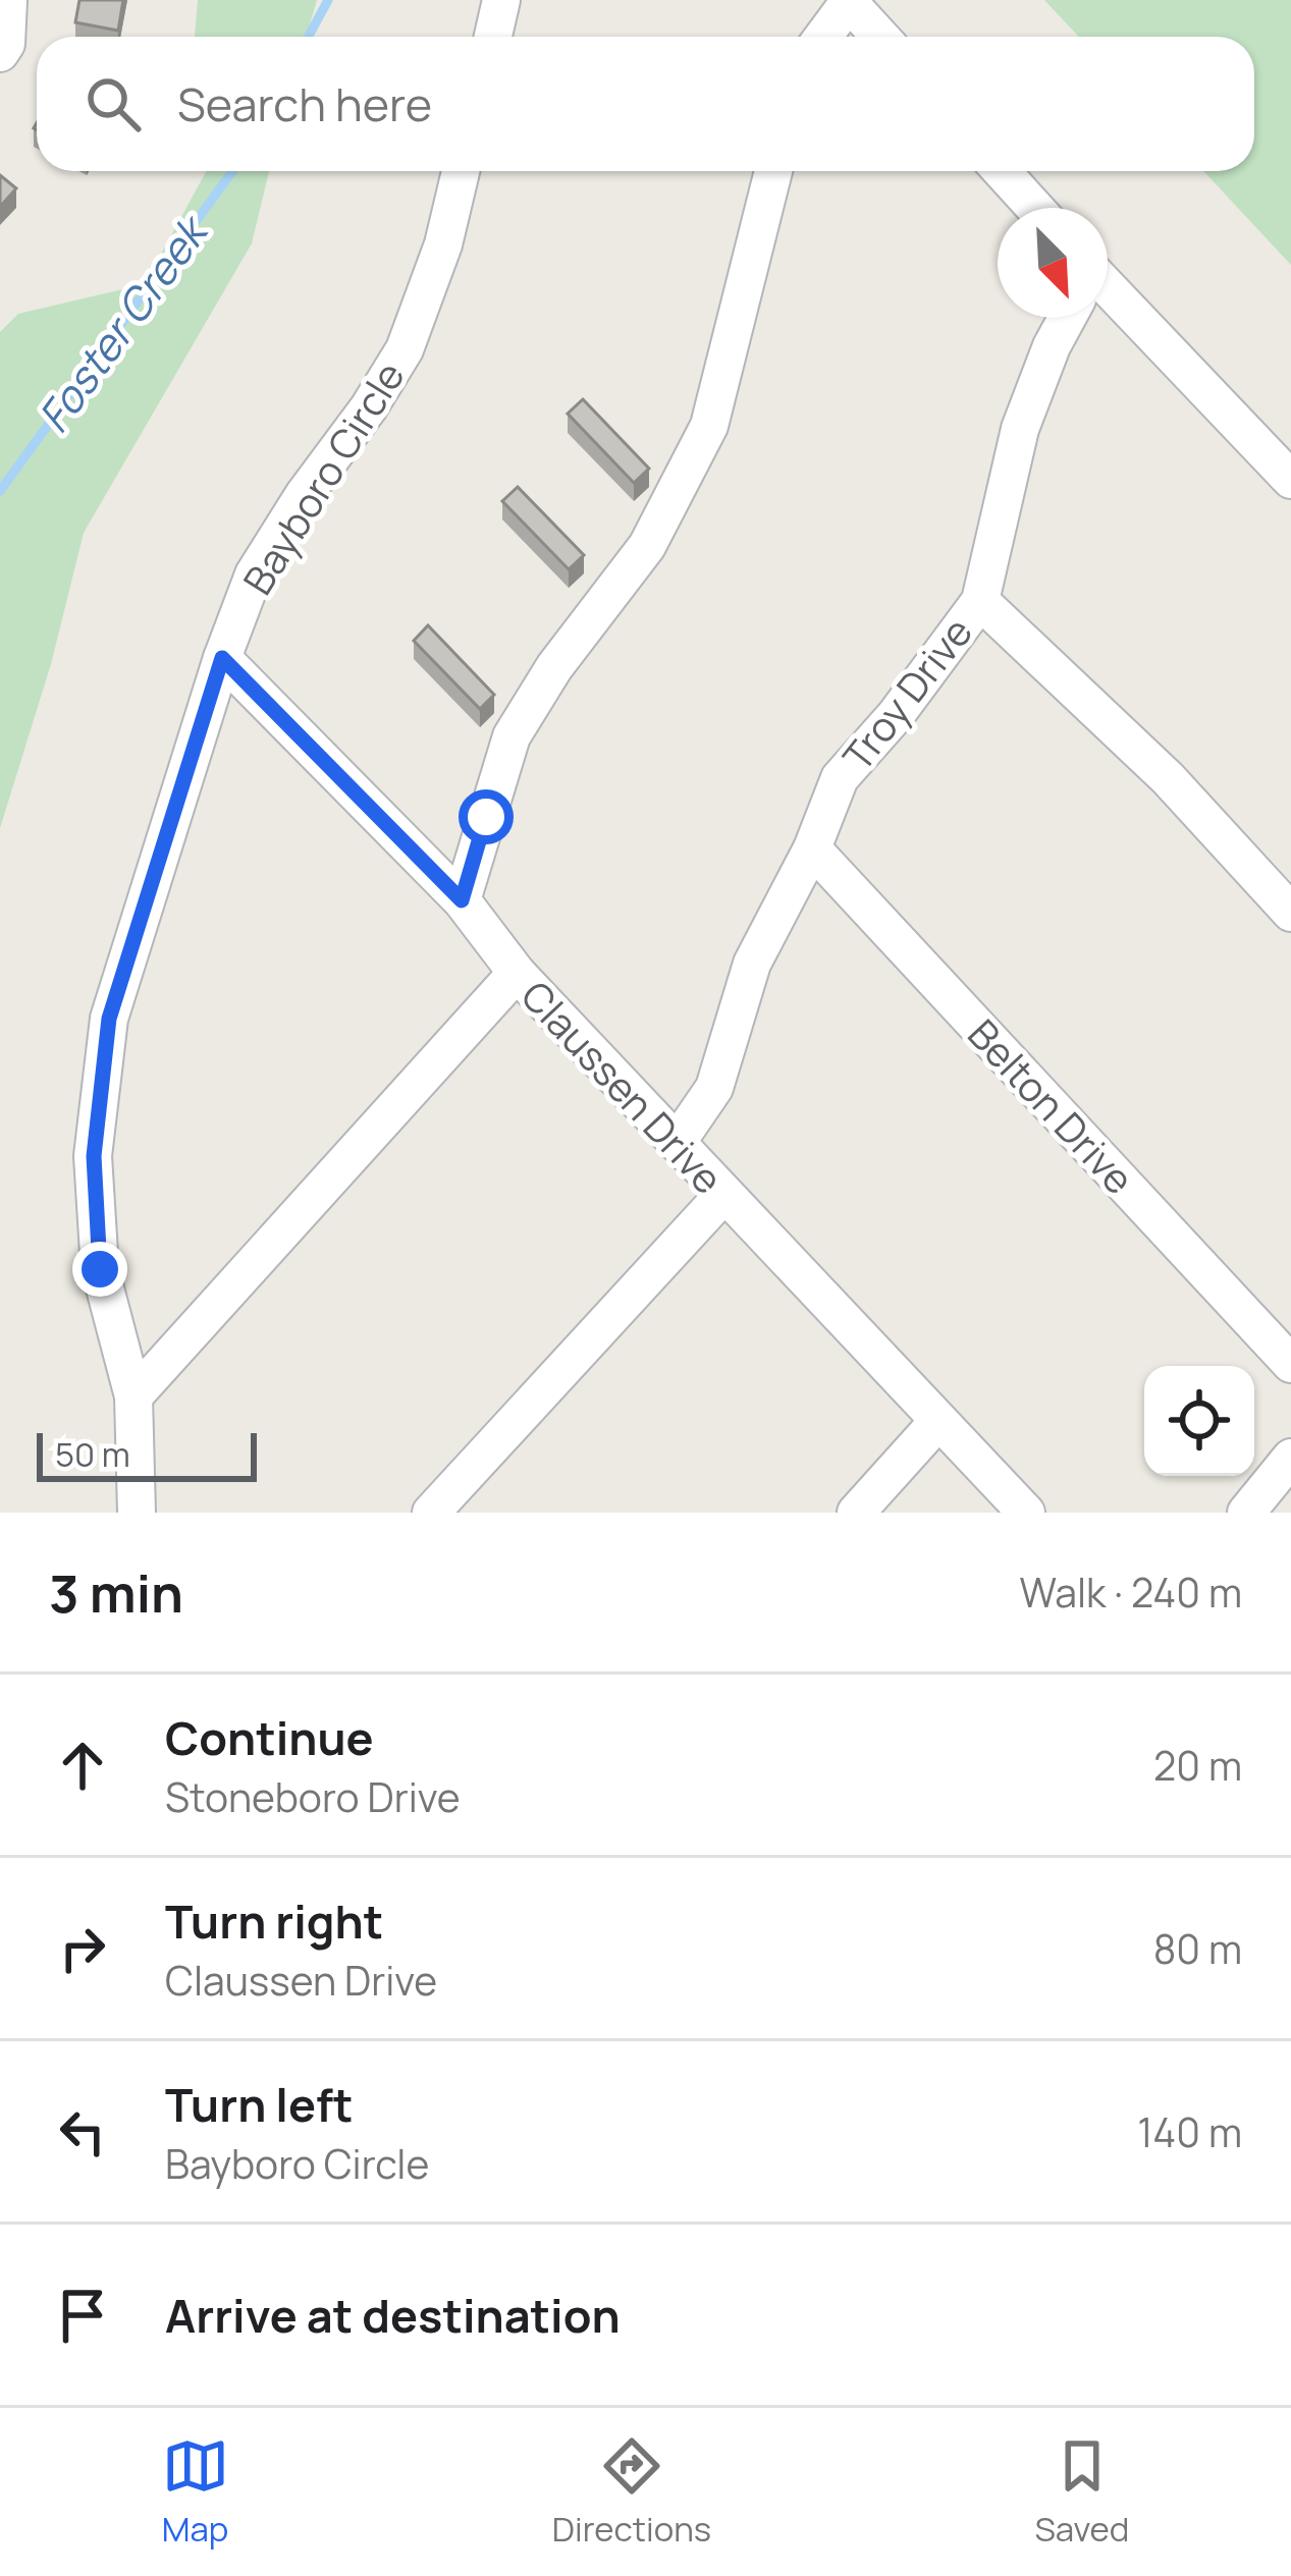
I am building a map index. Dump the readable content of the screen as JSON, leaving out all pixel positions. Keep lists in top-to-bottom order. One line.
{"streets":{"street":["Bayboro Circle","Troy Drive","Claussen Drive","Belton Drive"]},"crossings":[["Bayboro Circle","Claussen Drive"],["Troy Drive","Claussen Drive"],["Troy Drive","Belton Drive"]],"water":["Foster Creek"],"scale_bar":"50 m","north":"bottom right","page":{"search":"Search here","scale":"50 m","heading":["3 min","Walk · 240 m"],"list":[["Continue","Stoneboro Drive","20 m"],["Turn right","Claussen Drive","80 m"],["Turn left","Bayboro Circle","140 m"],"Arrive at destination"],"nav":["Map","Directions","Saved"]}}
